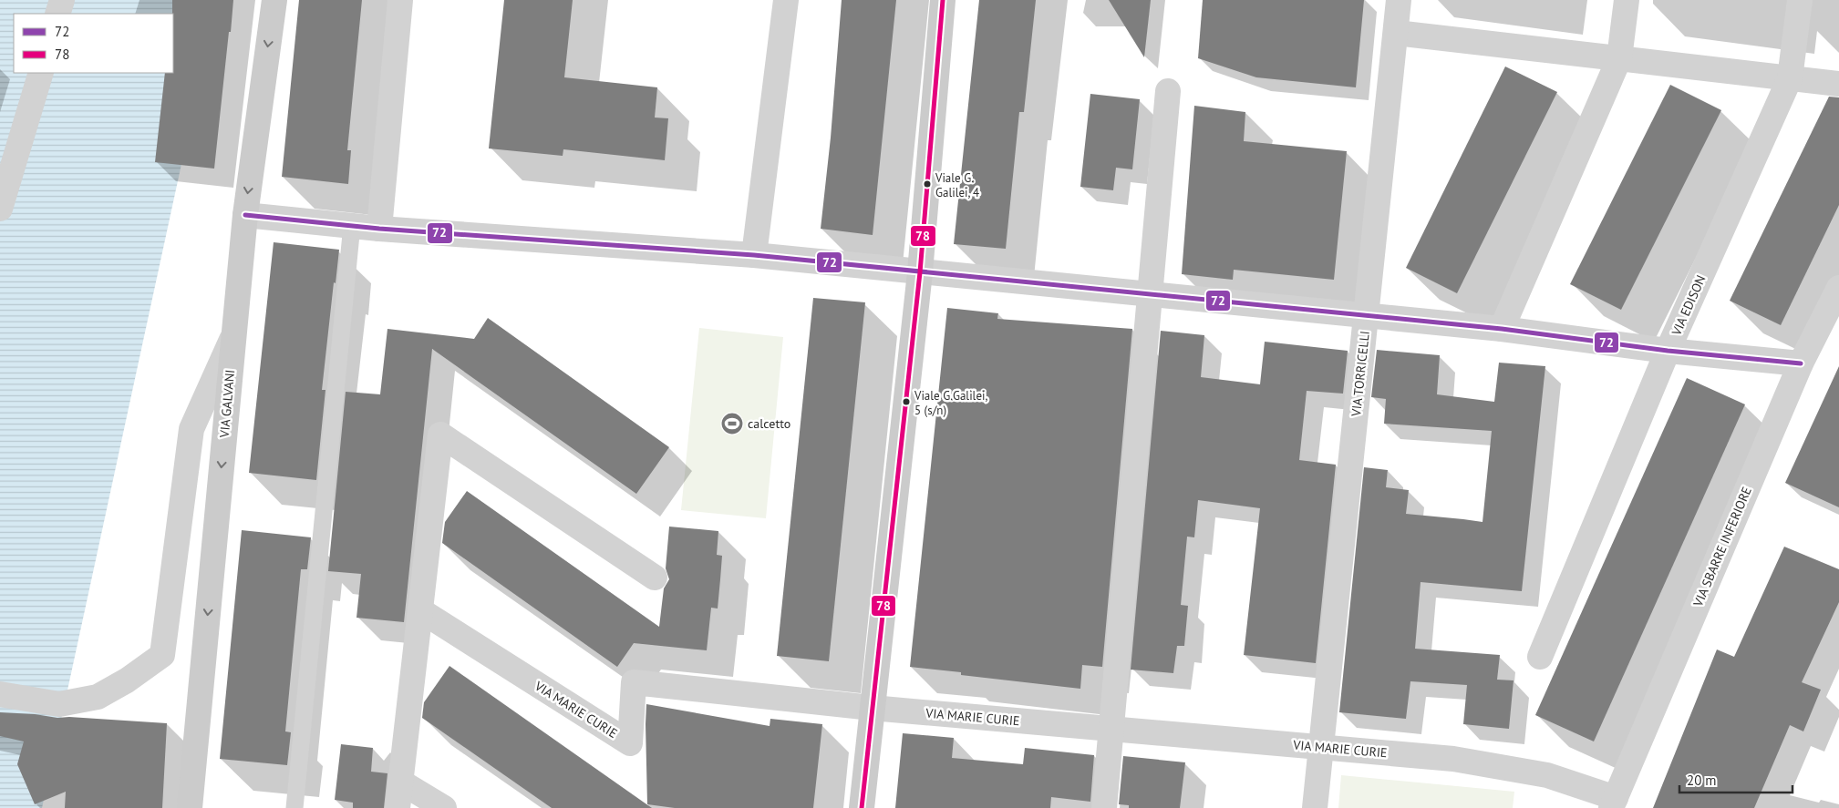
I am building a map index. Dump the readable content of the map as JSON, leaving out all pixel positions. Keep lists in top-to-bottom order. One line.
{"streets":{"street":["VIA EDISON","VIA TORRICELLI","VIA GALVANI","VIA SBARRE INFERIORE","VIA MARIE CURIE"]},"crossings":[["VIA TORRICELLI","VIA MARIE CURIE"],["VIA SBARRE INFERIORE","VIA MARIE CURIE"]],"places":{"other":["Viale G. Galilei, 4","Viale G.Galilei, 5 (s/n)"],"sports":["calcetto"]},"lines":["transit line 78","transit line 72"],"legend":["72","78"],"scale_bar":"20 m"}
